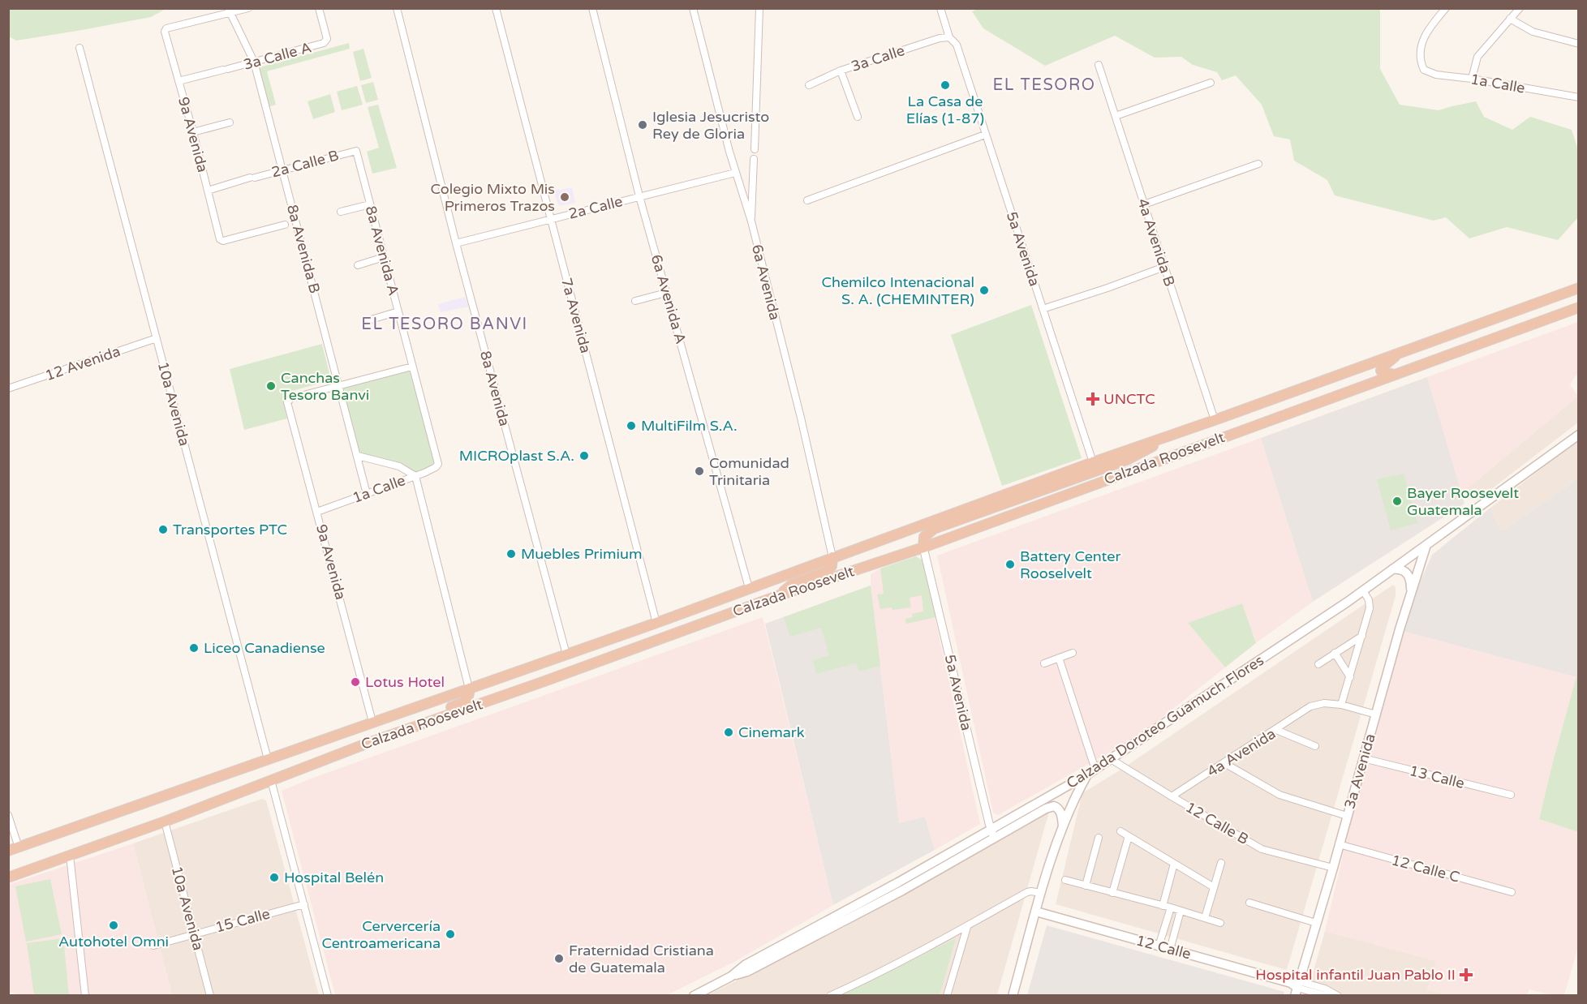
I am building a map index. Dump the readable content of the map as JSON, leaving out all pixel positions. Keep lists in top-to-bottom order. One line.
{"streets":{"highway":["Calzada Roosevelt"],"main road":["Calzada Doroteo Guamuch Flores","3a Avenida","12 Calle"],"street":["3a Calle A","3a Calle","1a Calle","9a Avenida","2a Calle B","2a Calle","4a Avenida B","8a Avenida B","5a Avenida","8a Avenida A","6a Avenida","6a Avenida A","7a Avenida","12 Avenida","8a Avenida","10a Avenida","4a Avenida","13 Calle","12 Calle B","12 Calle C","15 Calle"]},"crossings":[["3a Calle A","9a Avenida"],["3a Calle A","8a Avenida B"],["3a Calle","5a Avenida"],["1a Calle","9a Avenida"],["1a Calle","8a Avenida B"],["1a Calle","8a Avenida A"],["9a Avenida","2a Calle B"],["9a Avenida","8a Avenida B"],["9a Avenida","Calzada Roosevelt"],["2a Calle B","8a Avenida B"],["2a Calle B","8a Avenida A"],["2a Calle","6a Avenida"],["2a Calle","6a Avenida A"],["2a Calle","7a Avenida"],["2a Calle","8a Avenida"],["4a Avenida B","Calzada Roosevelt"],["5a Avenida","Calzada Roosevelt"],["5a Avenida","Calzada Doroteo Guamuch Flores"],["6a Avenida","Calzada Roosevelt"],["6a Avenida A","Calzada Roosevelt"],["7a Avenida","Calzada Roosevelt"],["12 Avenida","10a Avenida"],["8a Avenida","Calzada Roosevelt"],["10a Avenida","Calzada Roosevelt"],["10a Avenida","15 Calle"],["Calzada Doroteo Guamuch Flores","3a Avenida"],["Calzada Doroteo Guamuch Flores","12 Calle B"],["4a Avenida","12 Calle B"],["3a Avenida","13 Calle"],["3a Avenida","12 Calle B"],["3a Avenida","12 Calle C"],["3a Avenida","12 Calle"]],"districts":["EL TESORO","EL TESORO BANVI"],"places":{"other":["La Casa de Elías (1-87)","Iglesia Jesucristo Rey de Gloria","Colegio Mixto Mis Primeros Trazos","Chemilco Intenacional S. A. (CHEMINTER)","Canchas Tesoro Banvi","MultiFilm S.A.","MICROplast S.A.","Comunidad Trinitaria","Bayer Roosevelt Guatemala","Transportes PTC","Muebles Primium","Battery Center Rooselvelt","Liceo Canadiense","Lotus Hotel","Cinemark","Hospital Belén","Autohotel Omni","Cervercería Centroamericana","Fraternidad Cristiana de Guatemala"],"health":["UNCTC","Hospital infantil Juan Pablo II"]}}
